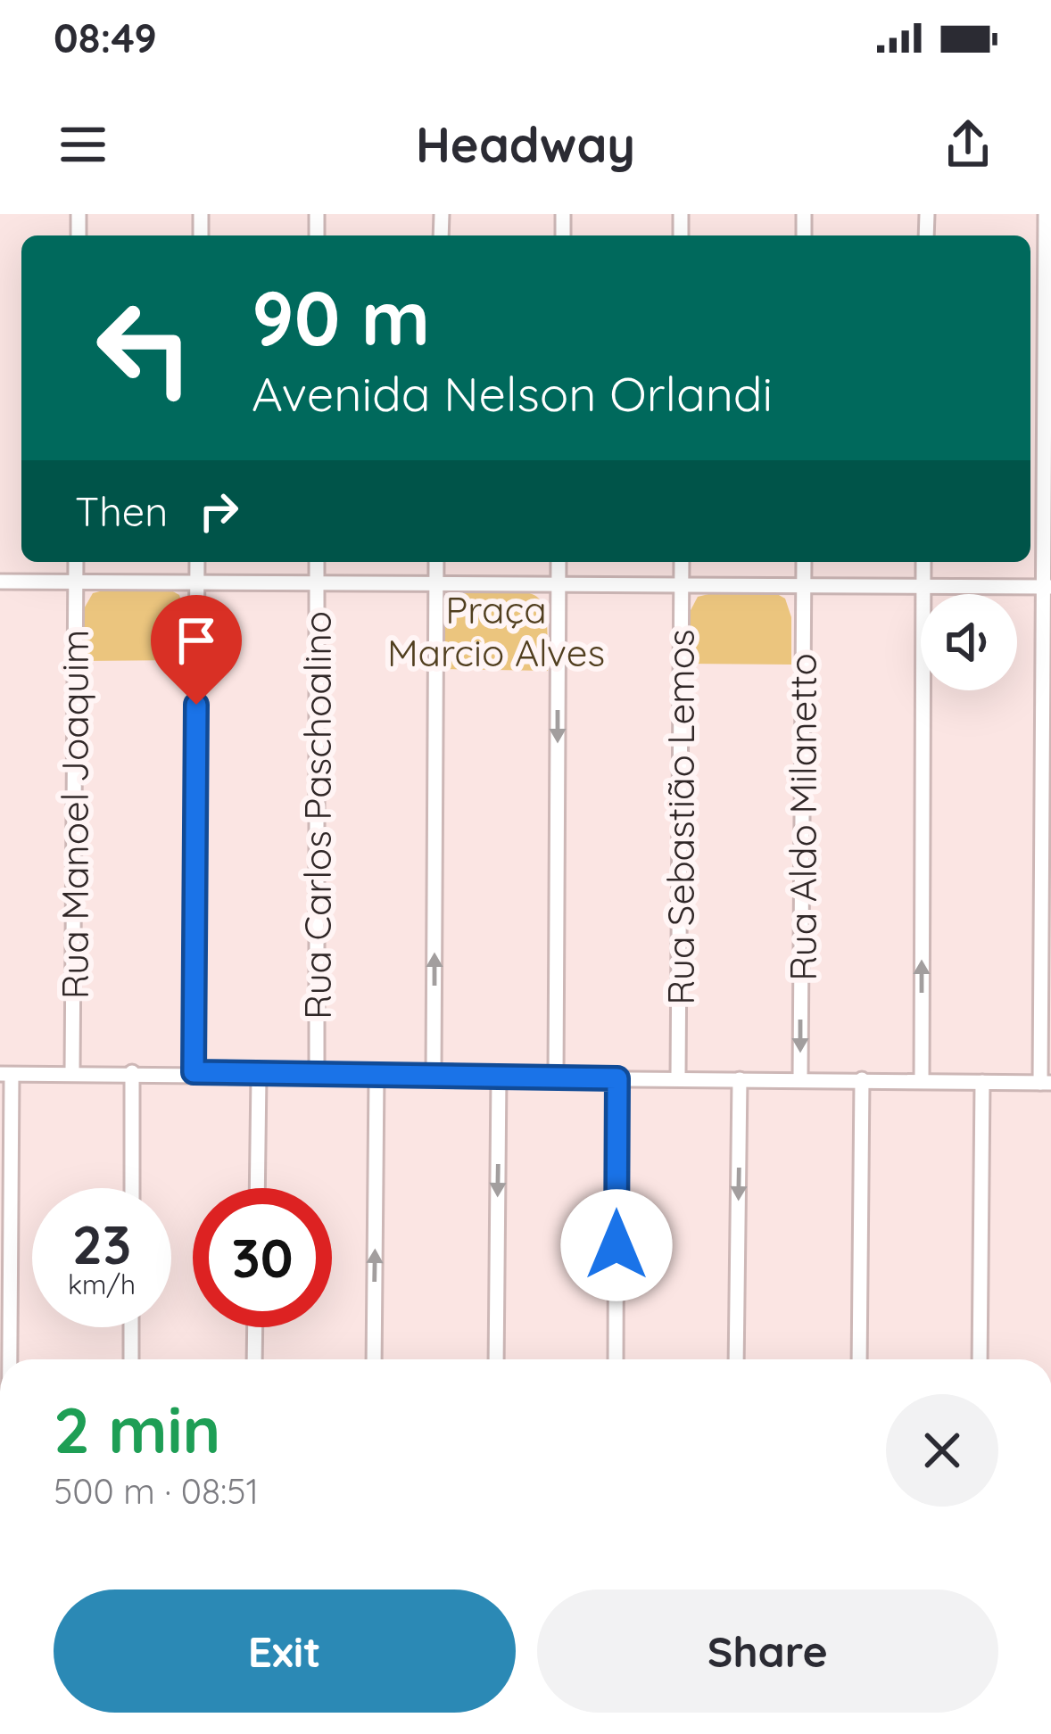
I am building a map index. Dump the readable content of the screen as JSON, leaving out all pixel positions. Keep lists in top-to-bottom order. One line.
{"streets":{"street":["Rua Manoel Joaquim","Rua Carlos Paschoalino","Rua Sebastião Lemos","Rua Aldo Milanetto"]},"parks":["Praça Marcio Alves"],"page":{"status":"08:49","header":"Headway","turn":["90 m","Avenida Nelson Orlandi"],"then":"Then","speed":"23 km/h","limit":"30","heading":["2 min","500 m · 08:51"],"buttons":["Exit","Share"]}}
